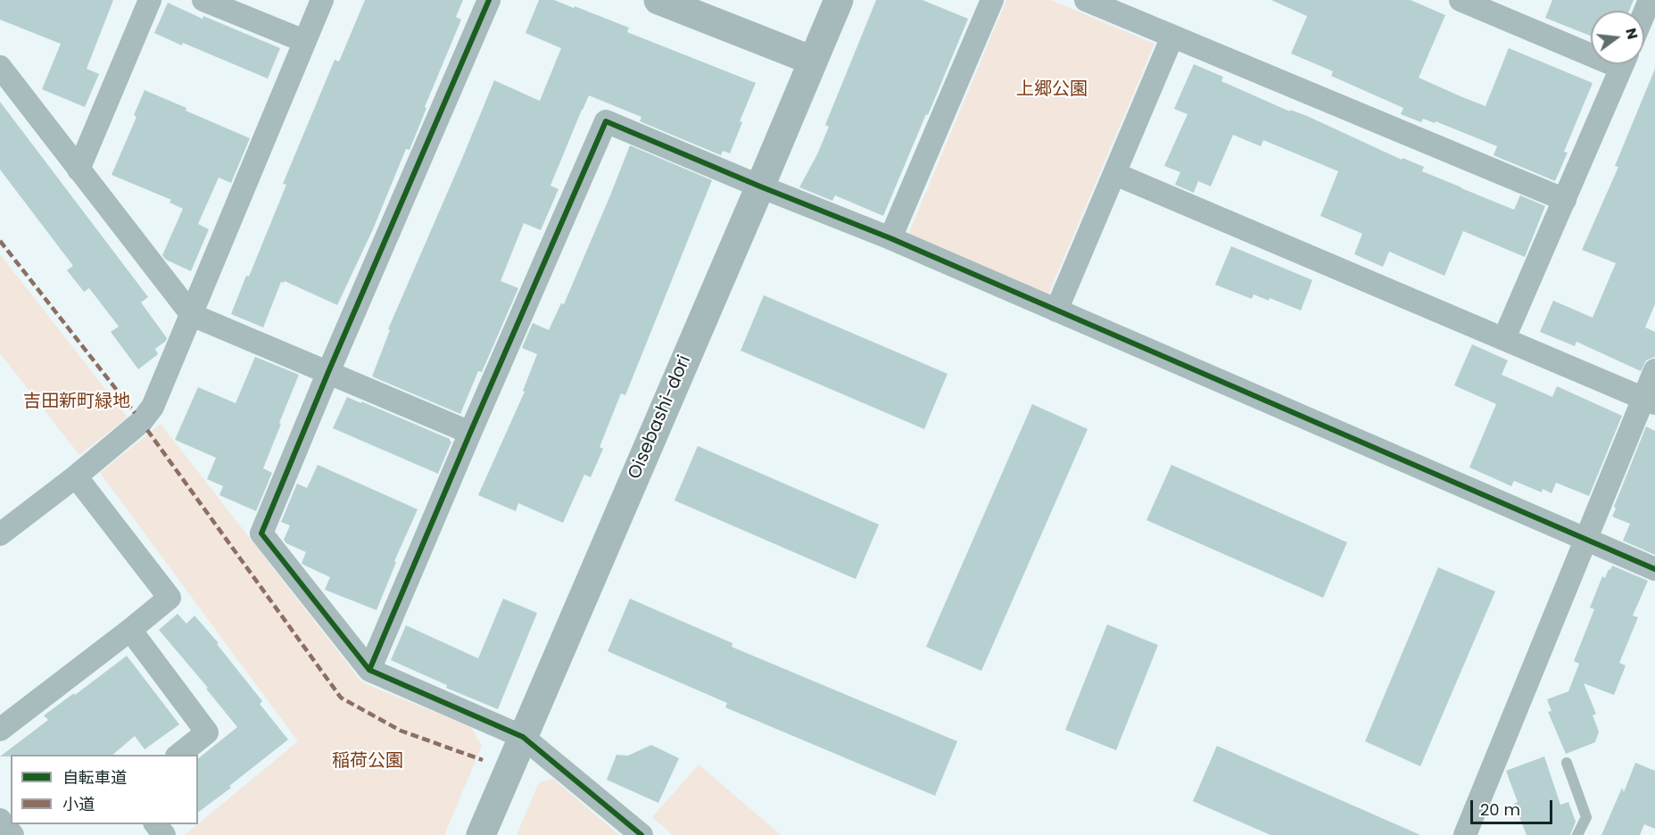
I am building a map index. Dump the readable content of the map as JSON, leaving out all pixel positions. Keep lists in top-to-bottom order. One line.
{"streets":{"street":["Oisebashi-dori"]},"parks":["上郷公園","吉田新町緑地","稲荷公園"],"legend":["自転車道","小道"],"scale_bar":"20 m","north":"right"}
